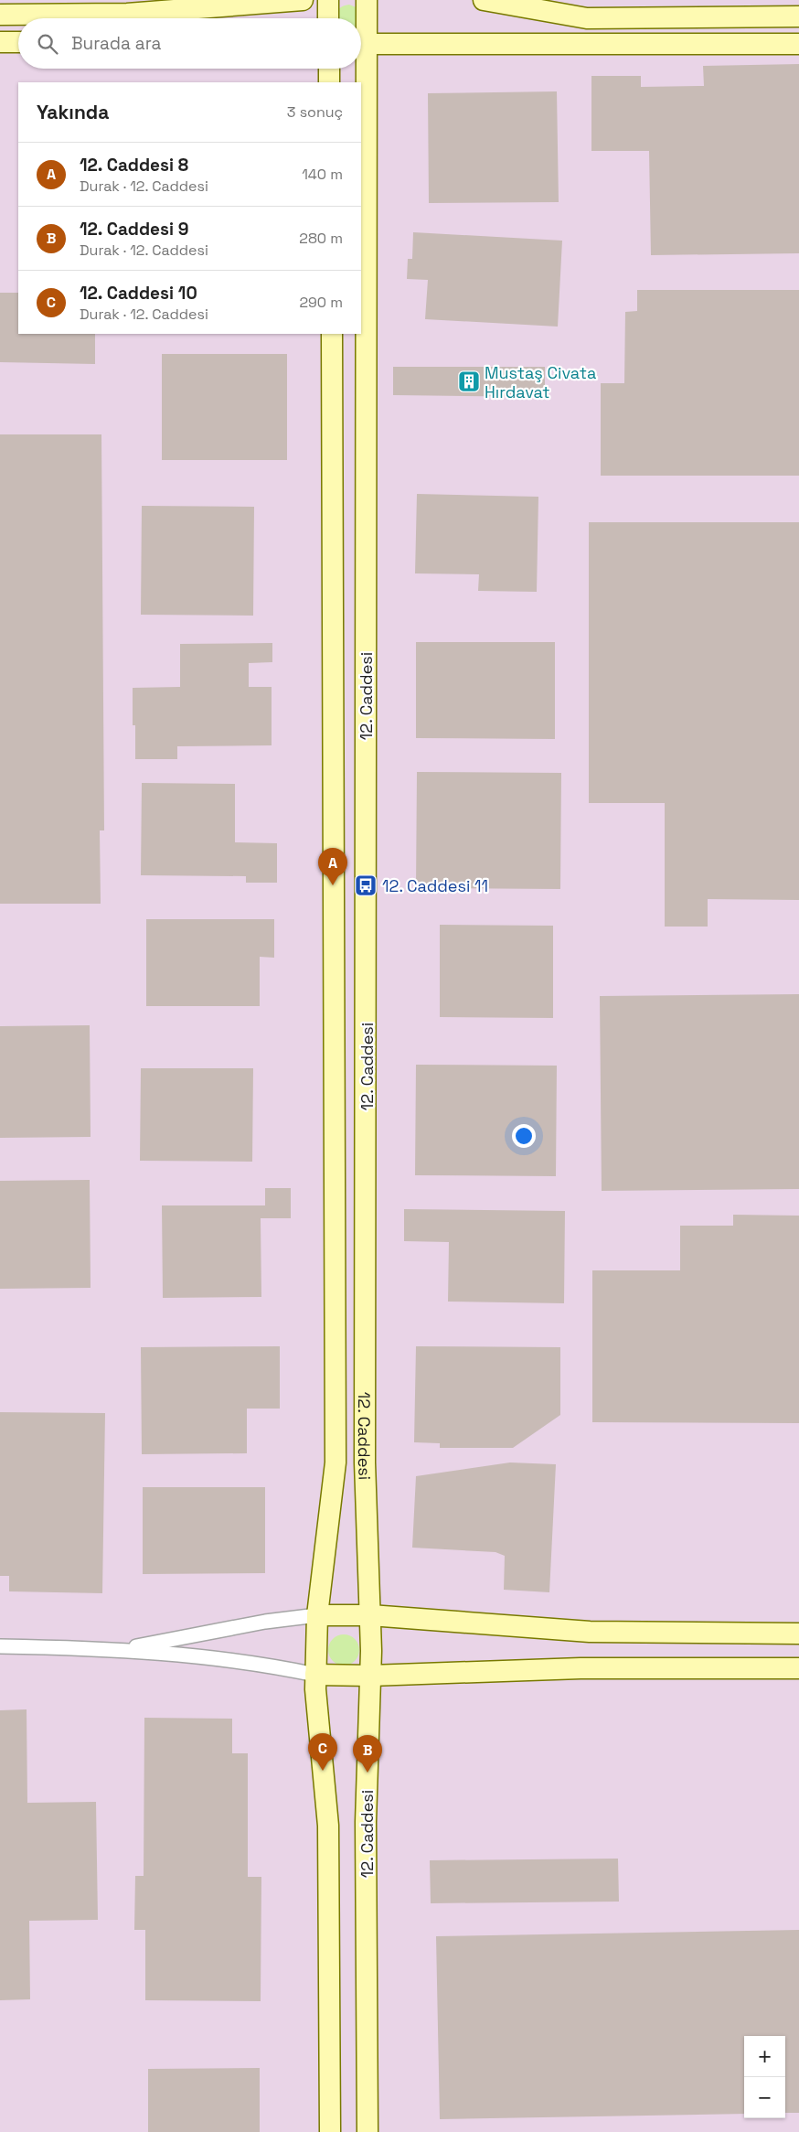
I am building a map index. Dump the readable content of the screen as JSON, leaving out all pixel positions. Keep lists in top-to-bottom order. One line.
{"streets":{"street":["12. Caddesi"]},"places":{"building":["Mustaş Civata Hırdavat"],"bus stop":["12. Caddesi 11"]},"page":{"search":"Burada ara","heading":["Yakında","3 sonuç"],"list":[{"mark":"A","name":"12. Caddesi 8","note":"Durak · 12. Caddesi","value":"140 m"},{"mark":"B","name":"12. Caddesi 9","note":"Durak · 12. Caddesi","value":"280 m"},{"mark":"C","name":"12. Caddesi 10","note":"Durak · 12. Caddesi","value":"290 m"}],"pins":["A","C","B"],"map_buttons":["+","−"]}}
